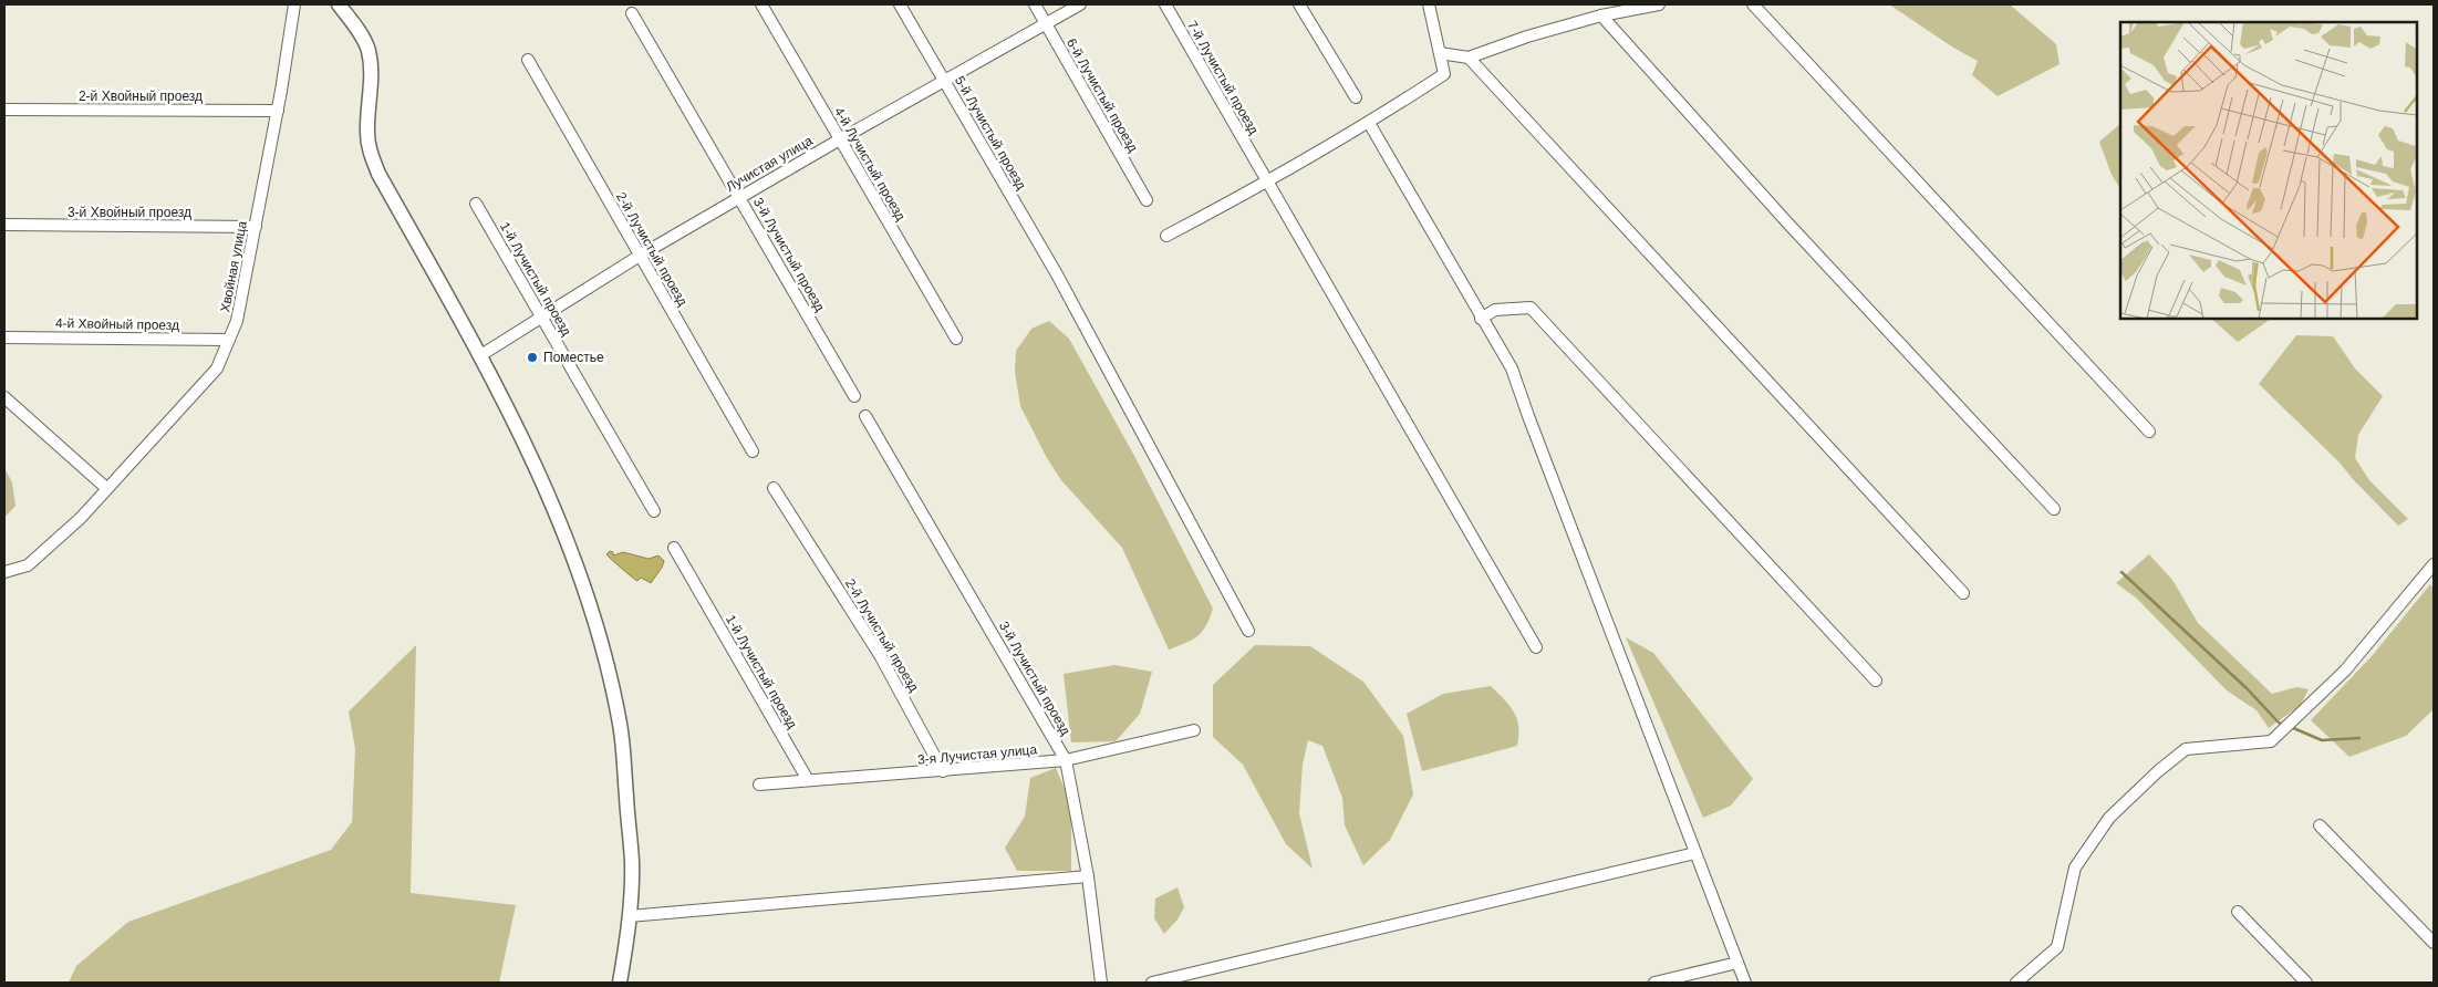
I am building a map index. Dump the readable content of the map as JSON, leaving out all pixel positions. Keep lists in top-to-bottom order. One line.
{"streets":{"street":["7-й Лучистый проезд","6-й Лучистый проезд","2-й Хвойный проезд","5-й Лучистый проезд","Лучистая улица","4-й Лучистый проезд","3-й Хвойный проезд","2-й Лучистый проезд","3-й Лучистый проезд","Хвойная улица","1-й Лучистый проезд","4-й Хвойный проезд","3-я Лучистая улица"]},"crossings":[["6-й Лучистый проезд","Лучистая улица"],["2-й Хвойный проезд","Хвойная улица"],["5-й Лучистый проезд","Лучистая улица"],["Лучистая улица","4-й Лучистый проезд"],["Лучистая улица","2-й Лучистый проезд"],["Лучистая улица","3-й Лучистый проезд"],["Лучистая улица","1-й Лучистый проезд"],["3-й Хвойный проезд","Хвойная улица"],["2-й Лучистый проезд","3-я Лучистая улица"],["3-й Лучистый проезд","3-я Лучистая улица"],["Хвойная улица","4-й Хвойный проезд"],["1-й Лучистый проезд","3-я Лучистая улица"]],"places":["Поместье"]}
